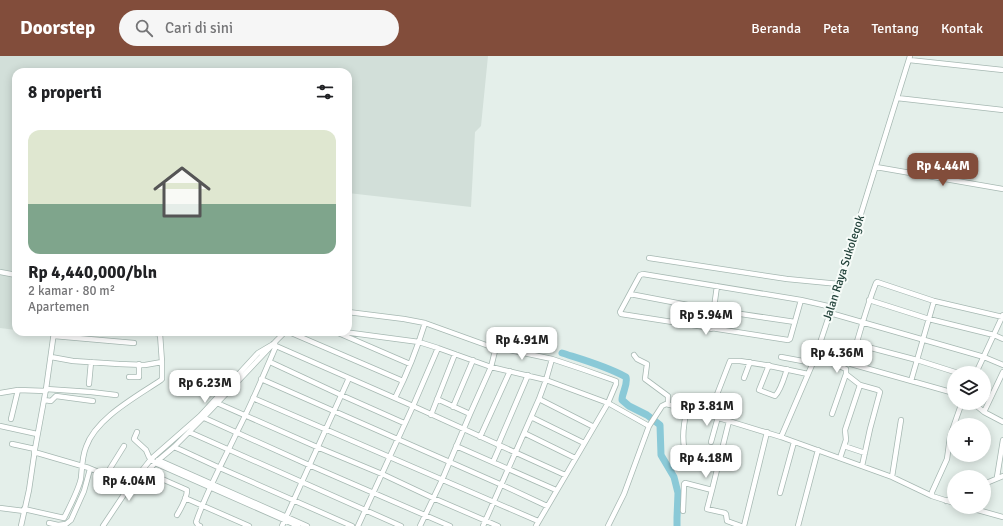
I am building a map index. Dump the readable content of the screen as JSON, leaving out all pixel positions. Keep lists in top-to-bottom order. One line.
{"streets":{"street":["Jalan Raya Sukolegok"]},"page":{"header":"Doorstep","search":"Cari di sini","nav":["Beranda","Peta","Tentang","Kontak"],"heading":"8 properti","list":[{"name":"Rp 4,440,000/bln","note":"2 kamar · 80 m² · Apartemen"}],"price":["Rp 4.44M","Rp 5.94M","Rp 4.91M","Rp 4.36M","Rp 6.23M","Rp 3.81M","Rp 4.18M","Rp 4.04M"],"map_buttons":["+","−"]}}
